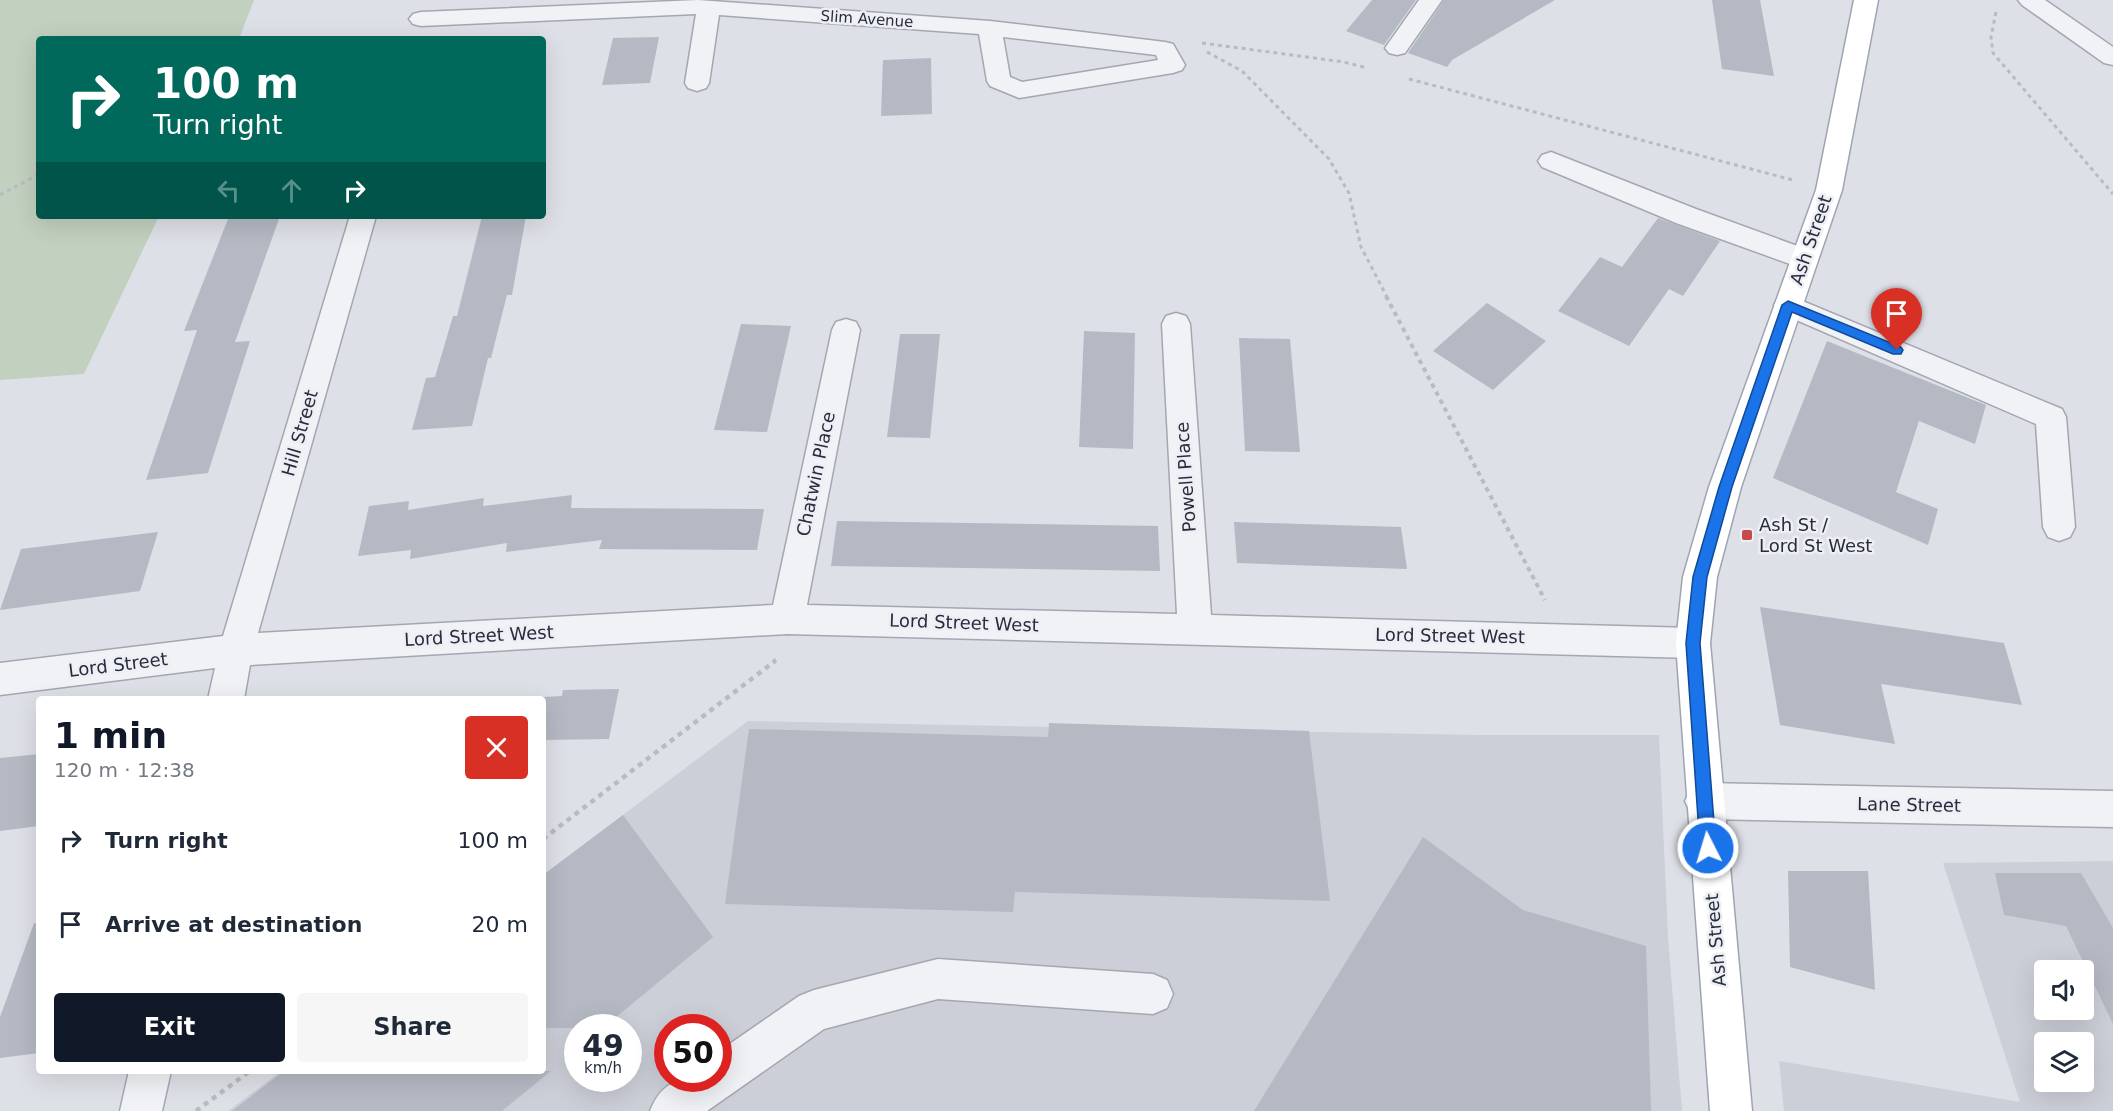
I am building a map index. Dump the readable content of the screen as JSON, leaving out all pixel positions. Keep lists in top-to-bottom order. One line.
{"streets":{"main road":["Ash Street"],"street":["Slim Avenue","Hill Street","Chatwin Place","Powell Place","Lord Street West","Lord Street","Lane Street"]},"crossings":[["Ash Street","Lord Street West"],["Ash Street","Lane Street"],["Hill Street","Lord Street West"],["Hill Street","Lord Street"],["Chatwin Place","Lord Street West"],["Powell Place","Lord Street West"],["Lord Street West","Lord Street"]],"places":{"transit":["Ash St / Lord St West"]},"page":{"turn":["100 m","Turn right"],"heading":["1 min","120 m · 12:38"],"list":[{"name":"Turn right","value":"100 m"},{"name":"Arrive at destination","value":"20 m"}],"buttons":["Exit","Share"],"speed":"49 km/h","limit":"50"}}
